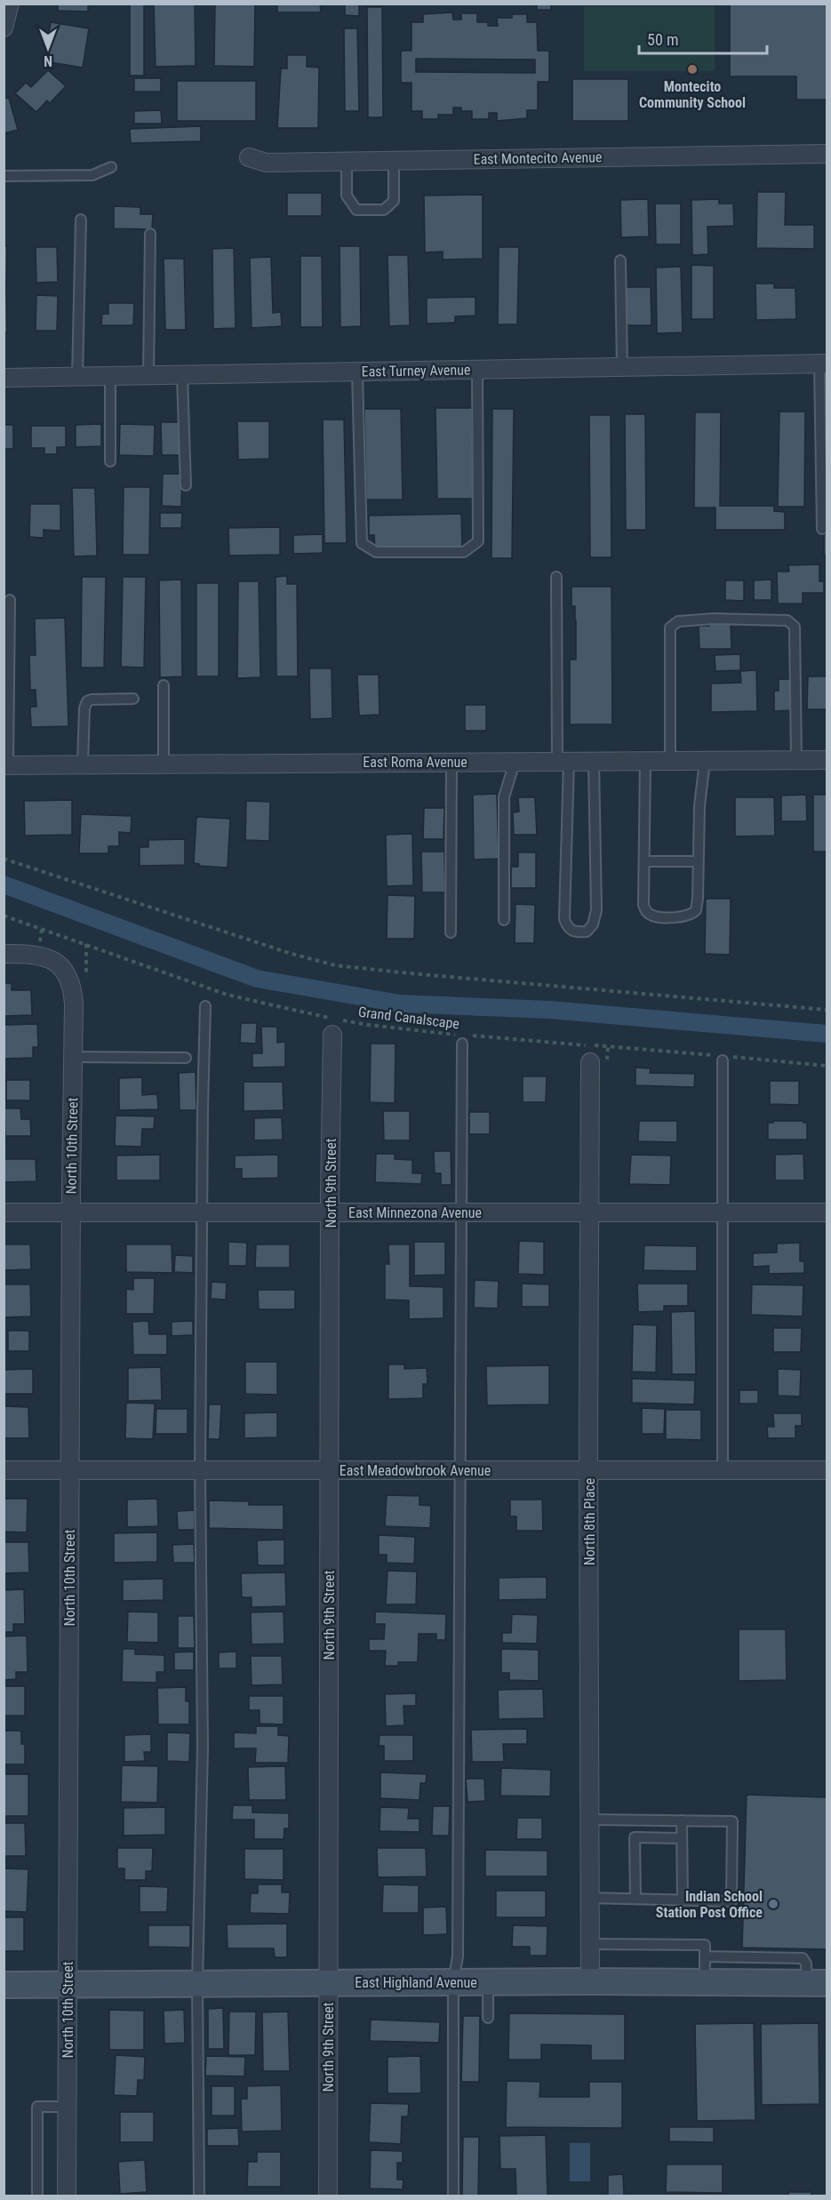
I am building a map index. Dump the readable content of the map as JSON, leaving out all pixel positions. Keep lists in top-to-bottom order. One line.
{"streets":{"street":["East Montecito Avenue","East Turney Avenue","East Roma Avenue","North 10th Street","North 9th Street","East Minnezona Avenue","East Meadowbrook Avenue","North 8th Place","East Highland Avenue"],"path":["Grand Canalscape"]},"crossings":[["Grand Canalscape","North 9th Street"],["North 10th Street","East Minnezona Avenue"],["North 10th Street","East Meadowbrook Avenue"],["North 10th Street","East Highland Avenue"],["North 9th Street","East Minnezona Avenue"],["North 9th Street","East Meadowbrook Avenue"],["North 9th Street","East Highland Avenue"],["East Minnezona Avenue","North 8th Place"],["East Meadowbrook Avenue","North 8th Place"],["North 8th Place","East Highland Avenue"]],"places":["Montecito Community School","Indian School Station Post Office"],"scale_bar":"50 m","north":"bottom"}
